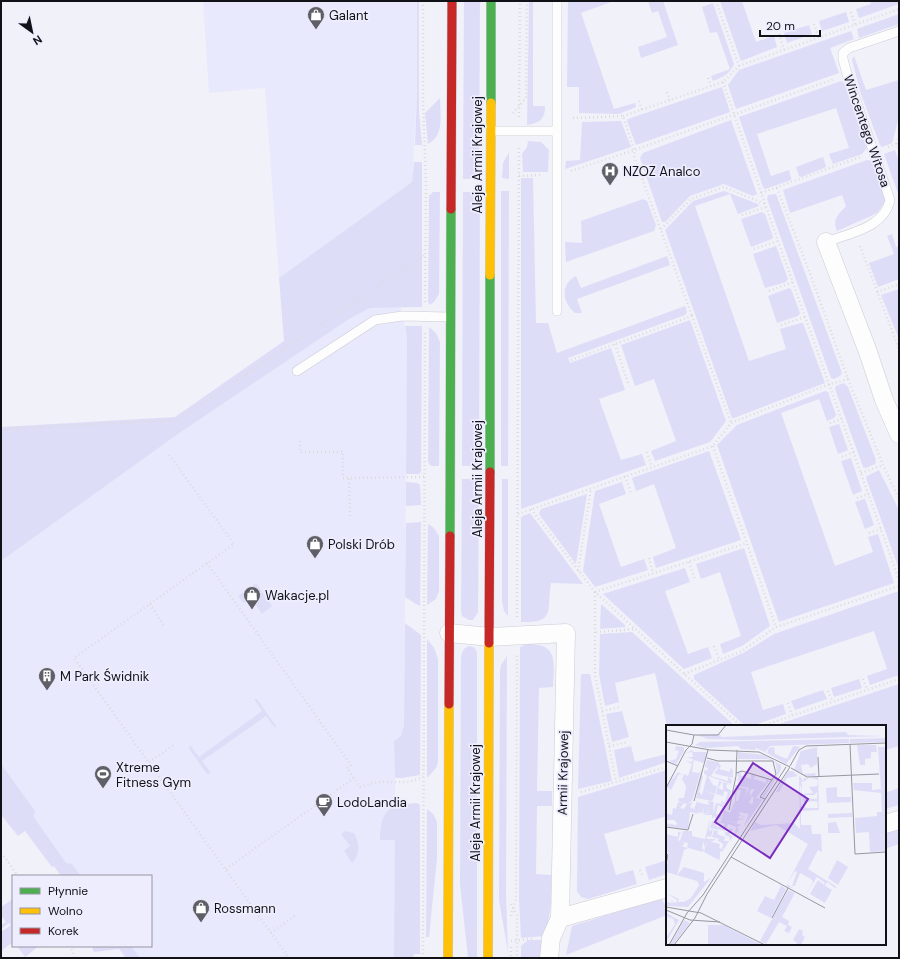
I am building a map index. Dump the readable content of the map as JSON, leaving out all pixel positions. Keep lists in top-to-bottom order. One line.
{"streets":{"street":["Wincentego Witosa","Aleja Armii Krajowej","Armii Krajowej"]},"crossings":[["Aleja Armii Krajowej","Armii Krajowej"]],"places":{"shop":["Galant","Polski Drób","Wakacje.pl","Rossmann"],"hospital":["NZOZ Analco"],"building":["M Park Świdnik"],"sports":["Xtreme Fitness Gym"],"cafe":["LodoLandia"]},"legend":["Płynnie","Wolno","Korek"],"scale_bar":"20 m","north":"bottom right"}
